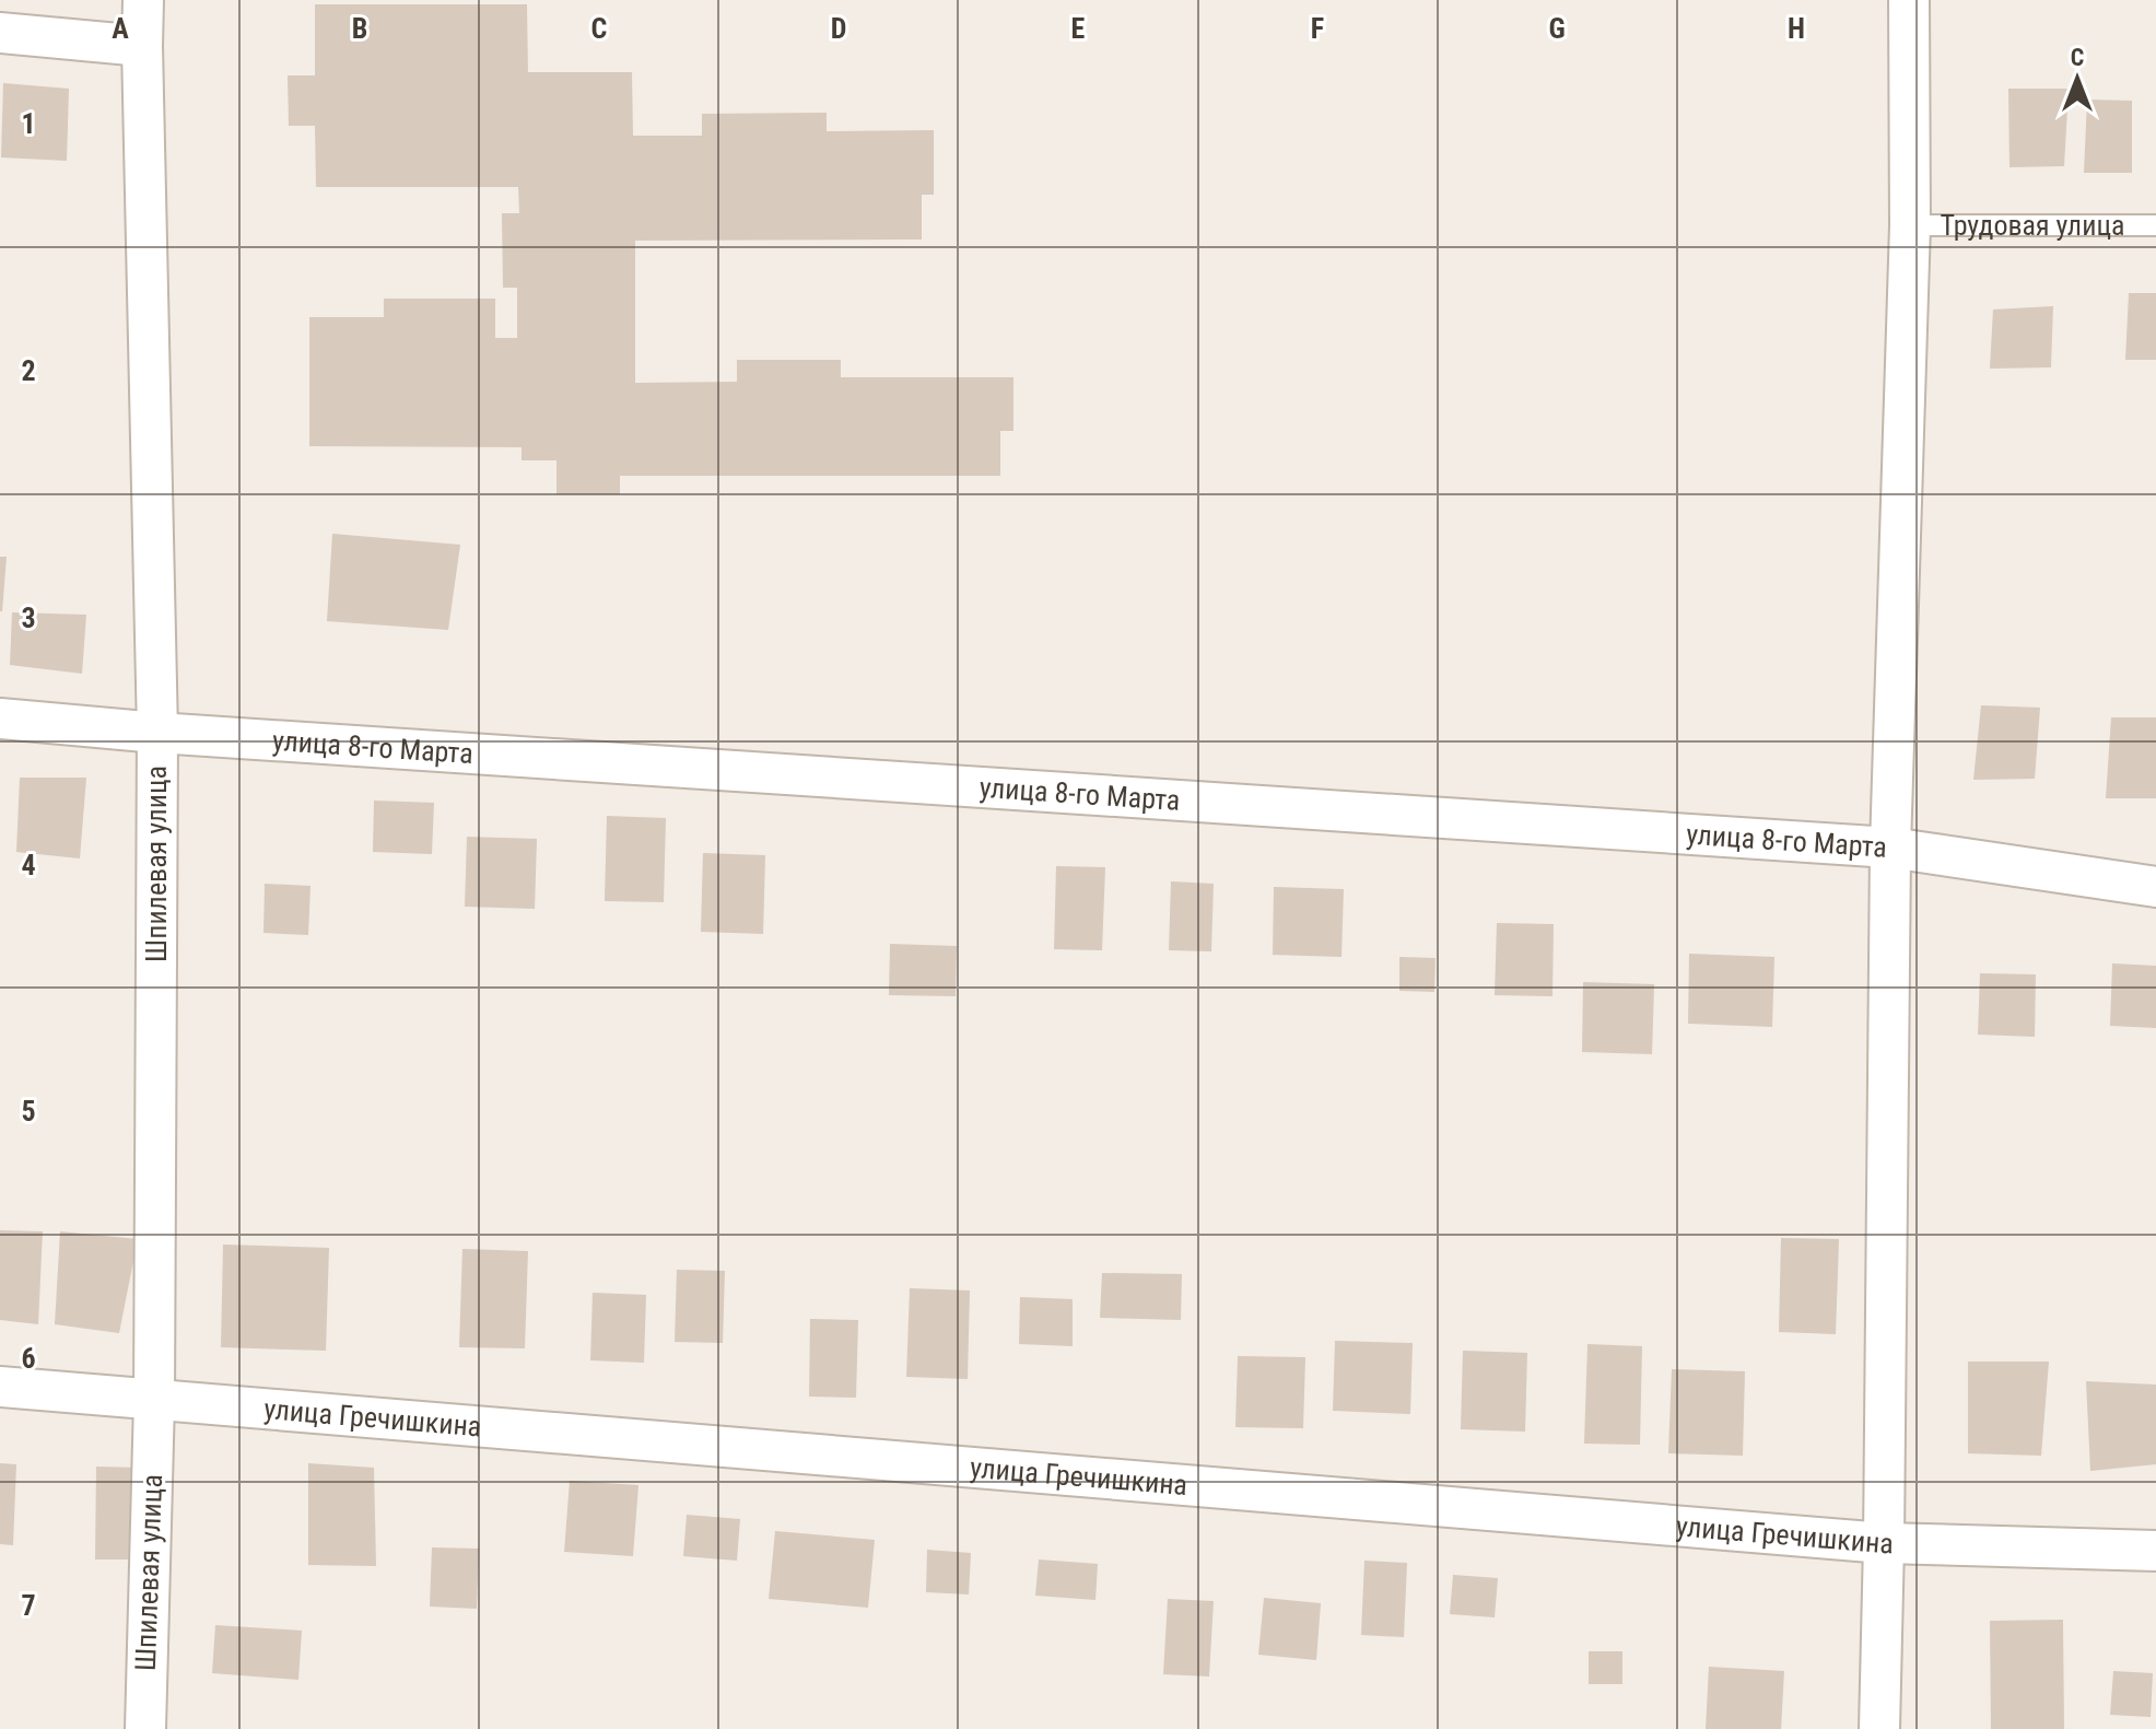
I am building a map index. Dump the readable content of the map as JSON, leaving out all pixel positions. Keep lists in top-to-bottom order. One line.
{"streets":{"street":["улица 8-го Марта","Шпилевая улица","улица Гречишкина"],"lane":["Трудовая улица"]},"crossings":[["улица 8-го Марта","Шпилевая улица"],["Шпилевая улица","улица Гречишкина"]],"north":"top","grid":{"columns":["A","B","C","D","E","F","G","H"],"rows":["1","2","3","4","5","6","7"]}}
